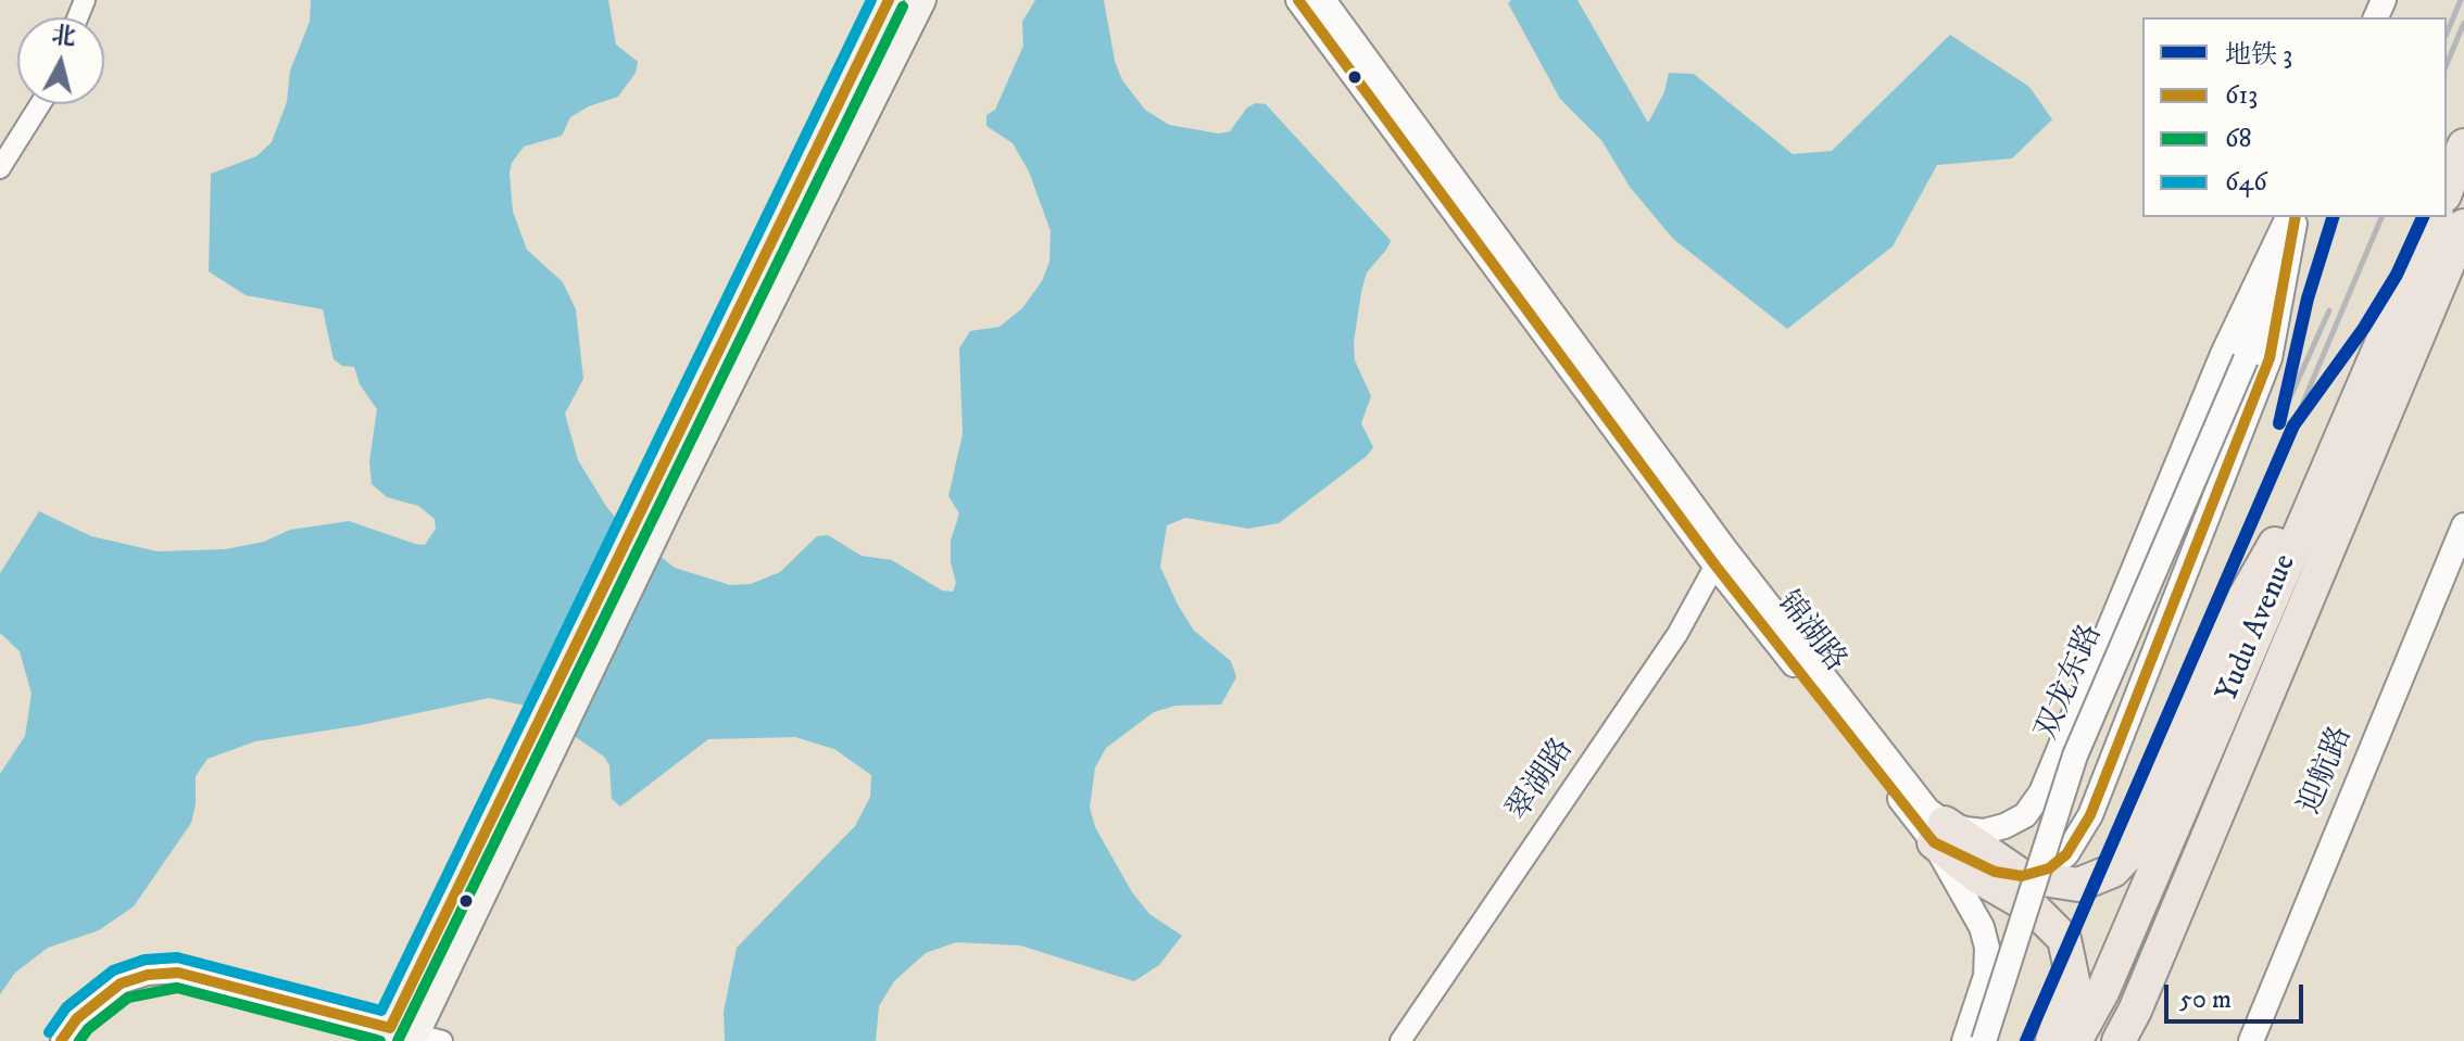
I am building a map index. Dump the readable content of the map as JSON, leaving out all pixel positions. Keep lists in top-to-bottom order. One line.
{"streets":{"highway":["Yudu Avenue"],"street":["锦湖路","双龙东路","迎航路","翠湖路"]},"crossings":[["锦湖路","翠湖路"]],"lines":["transit line 613","transit line 646","transit line 68","metro line 3"],"legend":["地铁 3","613","68","646"],"scale_bar":"50 m","north":"top"}
